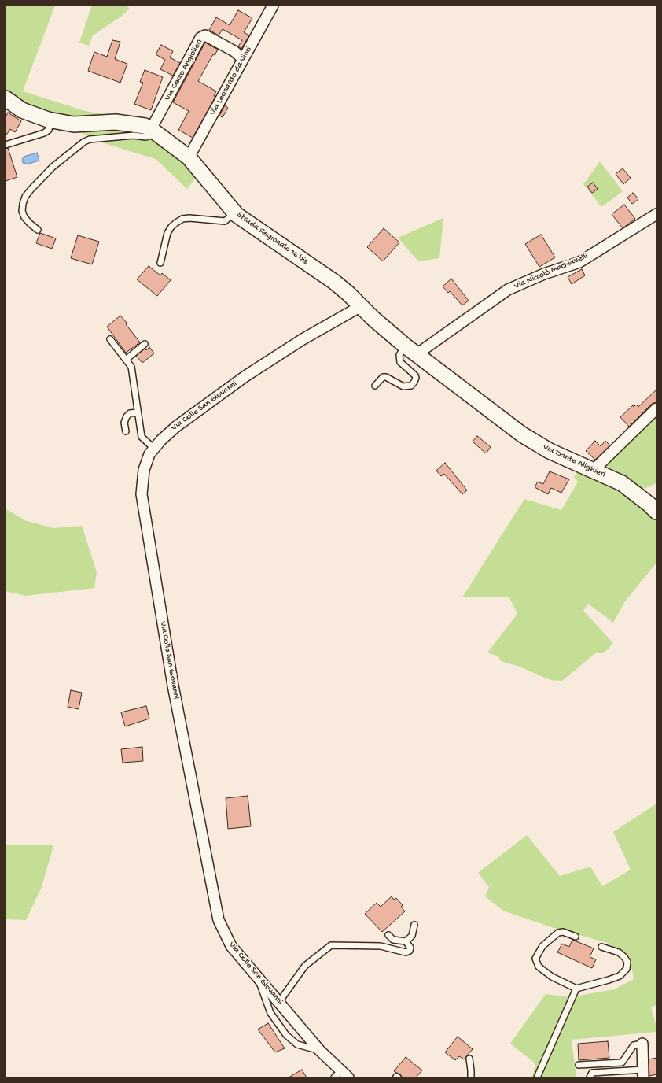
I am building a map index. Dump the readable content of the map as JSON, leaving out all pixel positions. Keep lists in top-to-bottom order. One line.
{"streets":{"main road":["Strada Regionale 16 bis","Via Dante Alighieri"],"street":["Via Cecco Angiolieri","Via Leonardo da Vinci","Via Niccolò Machiavelli","Via Colle San Giovanni"]},"crossings":[["Via Cecco Angiolieri","Via Leonardo da Vinci"],["Via Cecco Angiolieri","Strada Regionale 16 bis"],["Via Leonardo da Vinci","Strada Regionale 16 bis"],["Strada Regionale 16 bis","Via Niccolò Machiavelli"],["Strada Regionale 16 bis","Via Colle San Giovanni"],["Strada Regionale 16 bis","Via Dante Alighieri"]]}
